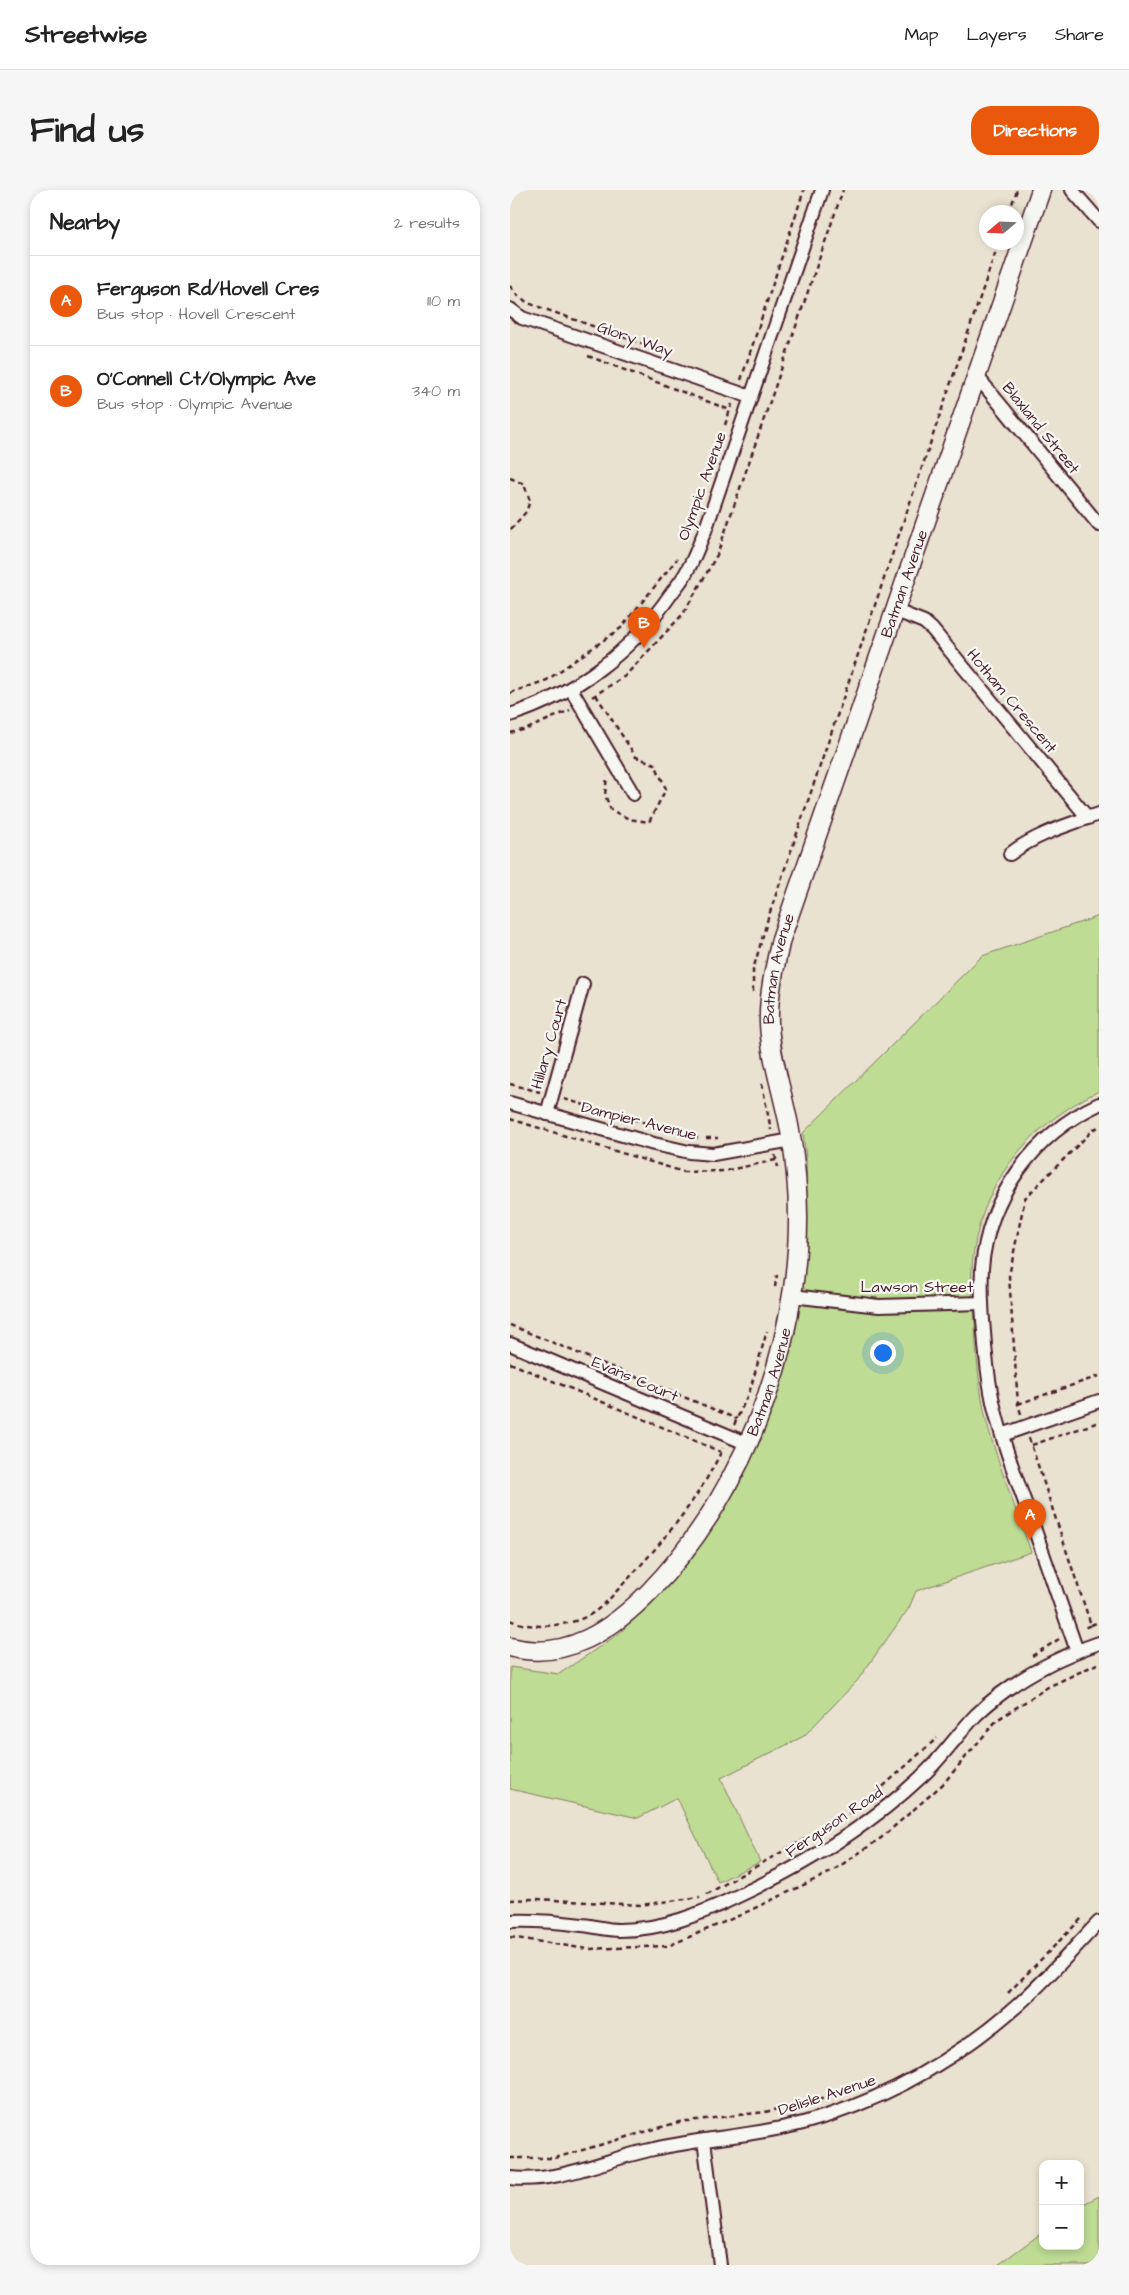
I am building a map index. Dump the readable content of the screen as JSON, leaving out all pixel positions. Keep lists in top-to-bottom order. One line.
{"streets":{"street":["Glory Way","Blaxland Street","Olympic Avenue","Batman Avenue","Hotham Crescent","Hillary Court","Dampier Avenue","Lawson Street","Evans Court","Ferguson Road","Delisle Avenue"]},"crossings":[["Glory Way","Olympic Avenue"],["Blaxland Street","Batman Avenue"],["Batman Avenue","Hotham Crescent"],["Batman Avenue","Dampier Avenue"],["Batman Avenue","Lawson Street"],["Batman Avenue","Evans Court"],["Hillary Court","Dampier Avenue"]],"north":"left","page":{"header":"Streetwise","nav":["Map","Layers","Share"],"title":"Find us","buttons":"Directions","heading":["Nearby","2 results"],"list":[{"mark":"A","name":"Ferguson Rd/Hovell Cres","note":"Bus stop · Hovell Crescent","value":"110 m"},{"mark":"B","name":"O'Connell Ct/Olympic Ave","note":"Bus stop · Olympic Avenue","value":"340 m"}],"pins":["B","A"],"map_buttons":["+","−"]}}
